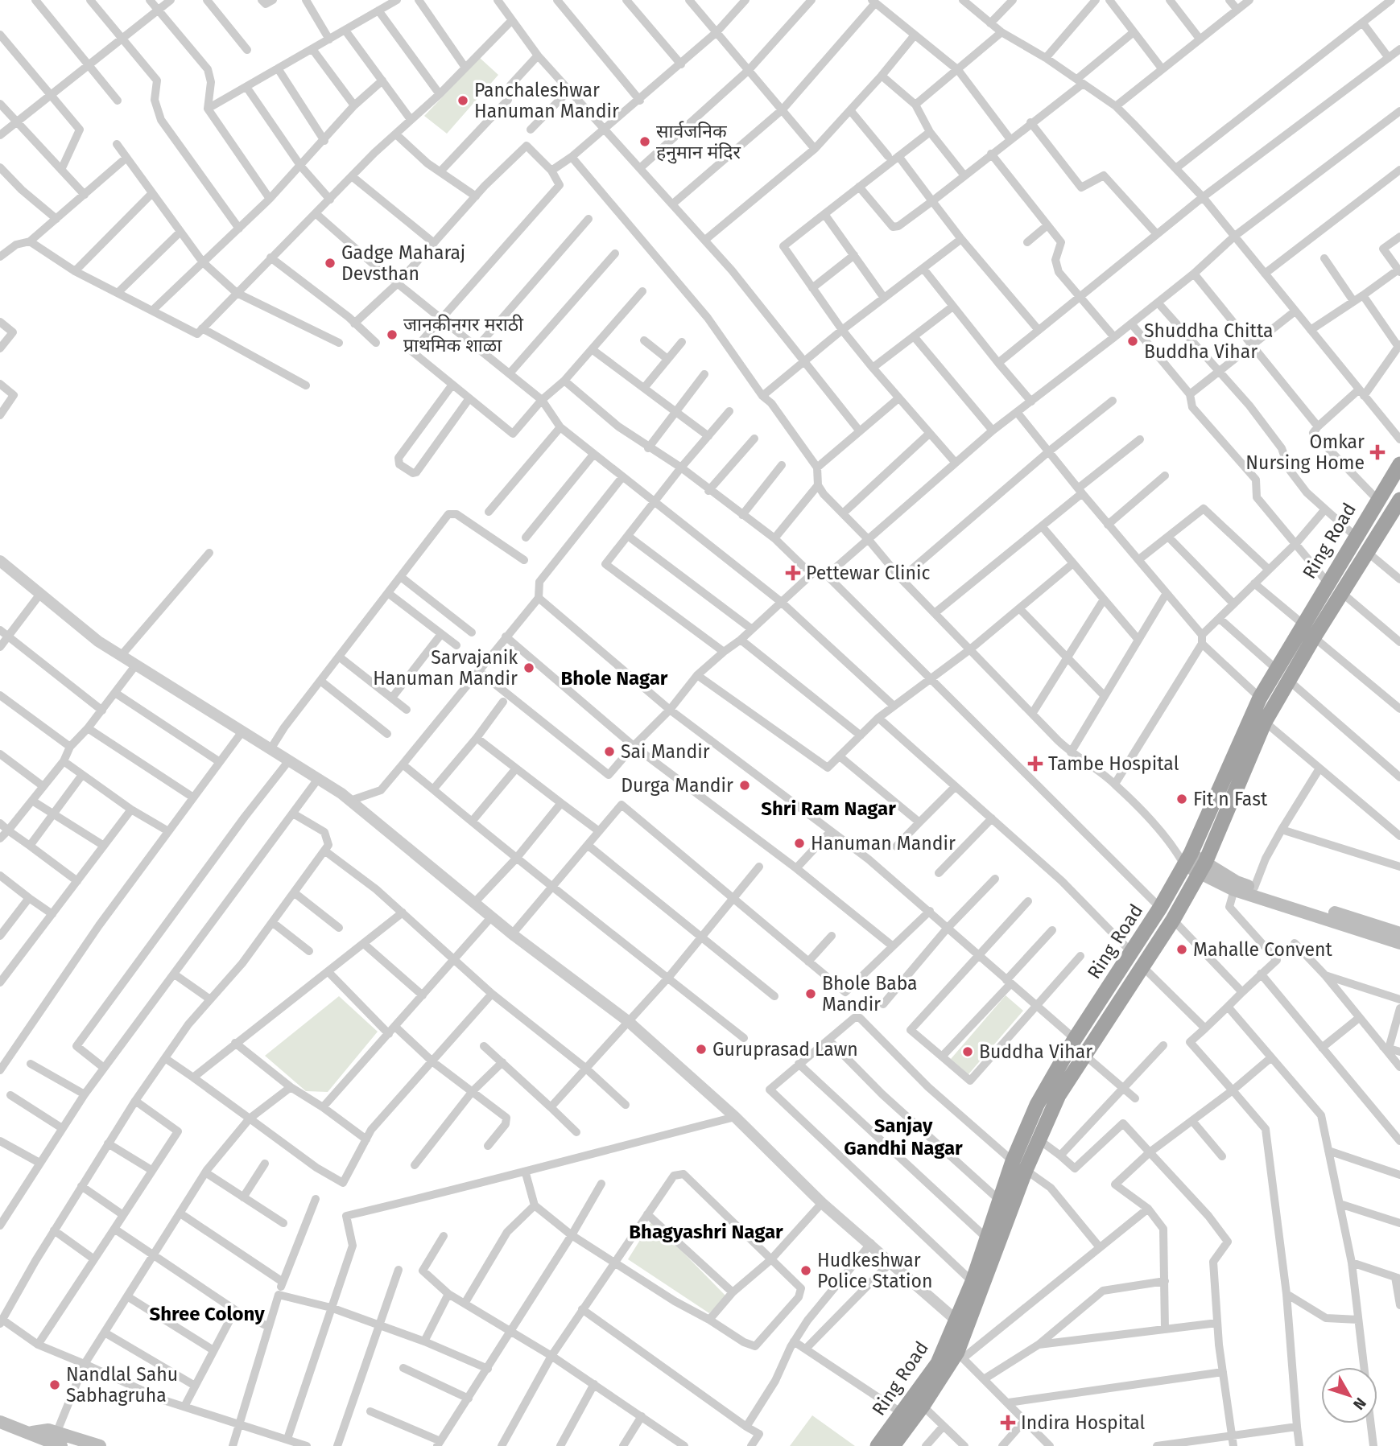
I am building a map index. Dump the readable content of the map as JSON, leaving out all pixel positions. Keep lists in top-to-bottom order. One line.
{"streets":{"highway":["Ring Road"]},"districts":["Bhole Nagar","Shri Ram Nagar","Sanjay Gandhi Nagar","Bhagyashri Nagar","Shree Colony"],"places":{"other":["Panchaleshwar Hanuman Mandir","सार्वजनिक हनुमान मंदिर","Gadge Maharaj Devsthan","जानकीनगर मराठी प्राथमिक शाळा","Shuddha Chitta Buddha Vihar","Sarvajanik Hanuman Mandir","Sai Mandir","Durga Mandir","Fit n Fast","Hanuman Mandir","Mahalle Convent","Bhole Baba Mandir","Guruprasad Lawn","Buddha Vihar","Hudkeshwar Police Station","Nandlal Sahu Sabhagruha"],"health":["Omkar Nursing Home","Pettewar Clinic","Tambe Hospital","Indira Hospital"]},"north":"bottom right"}
